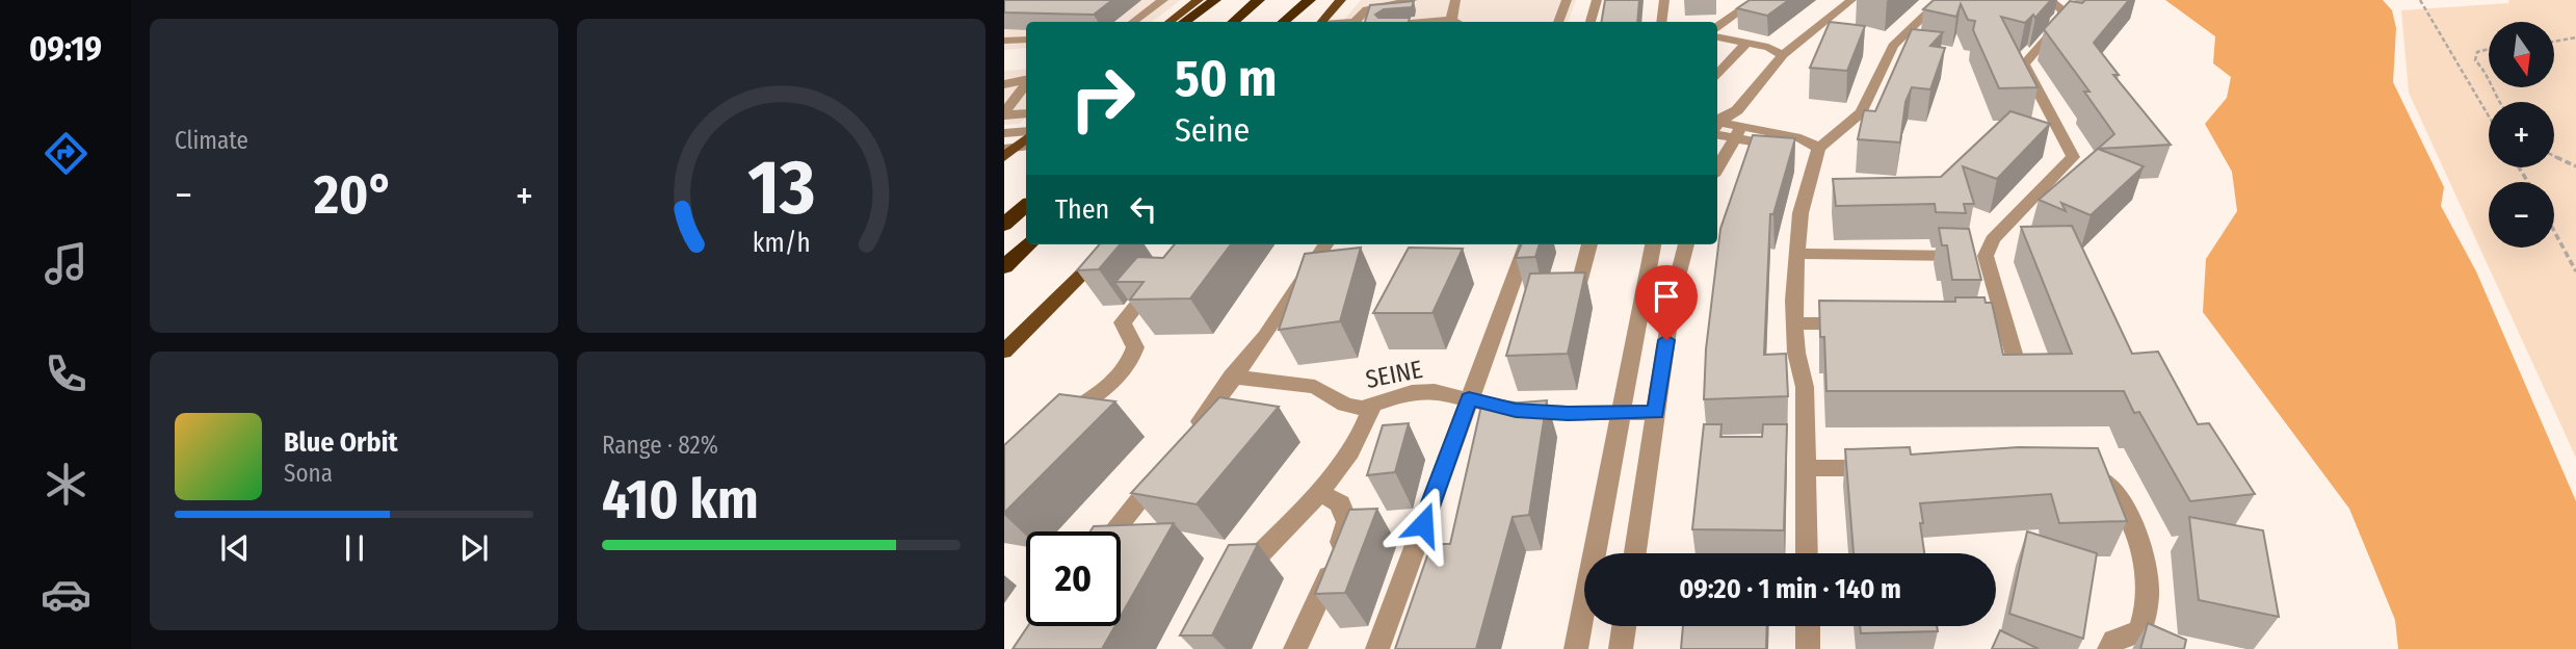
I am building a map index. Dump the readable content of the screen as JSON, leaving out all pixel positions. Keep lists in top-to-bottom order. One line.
{"streets":{"street":["SEINE"]},"north":"bottom","page":{"tabs":"09:19","tile":["Climate",["Range · 82%","410 km"]],"map_buttons":["+","−"],"turn":["50 m","Seine"],"heat":["−","20°","+"],"then":"Then","song":["Blue Orbit","Sona"],"limit":"20","trip":"09:20 · 1 min · 140 m","gauge":["13","km/h"]}}
